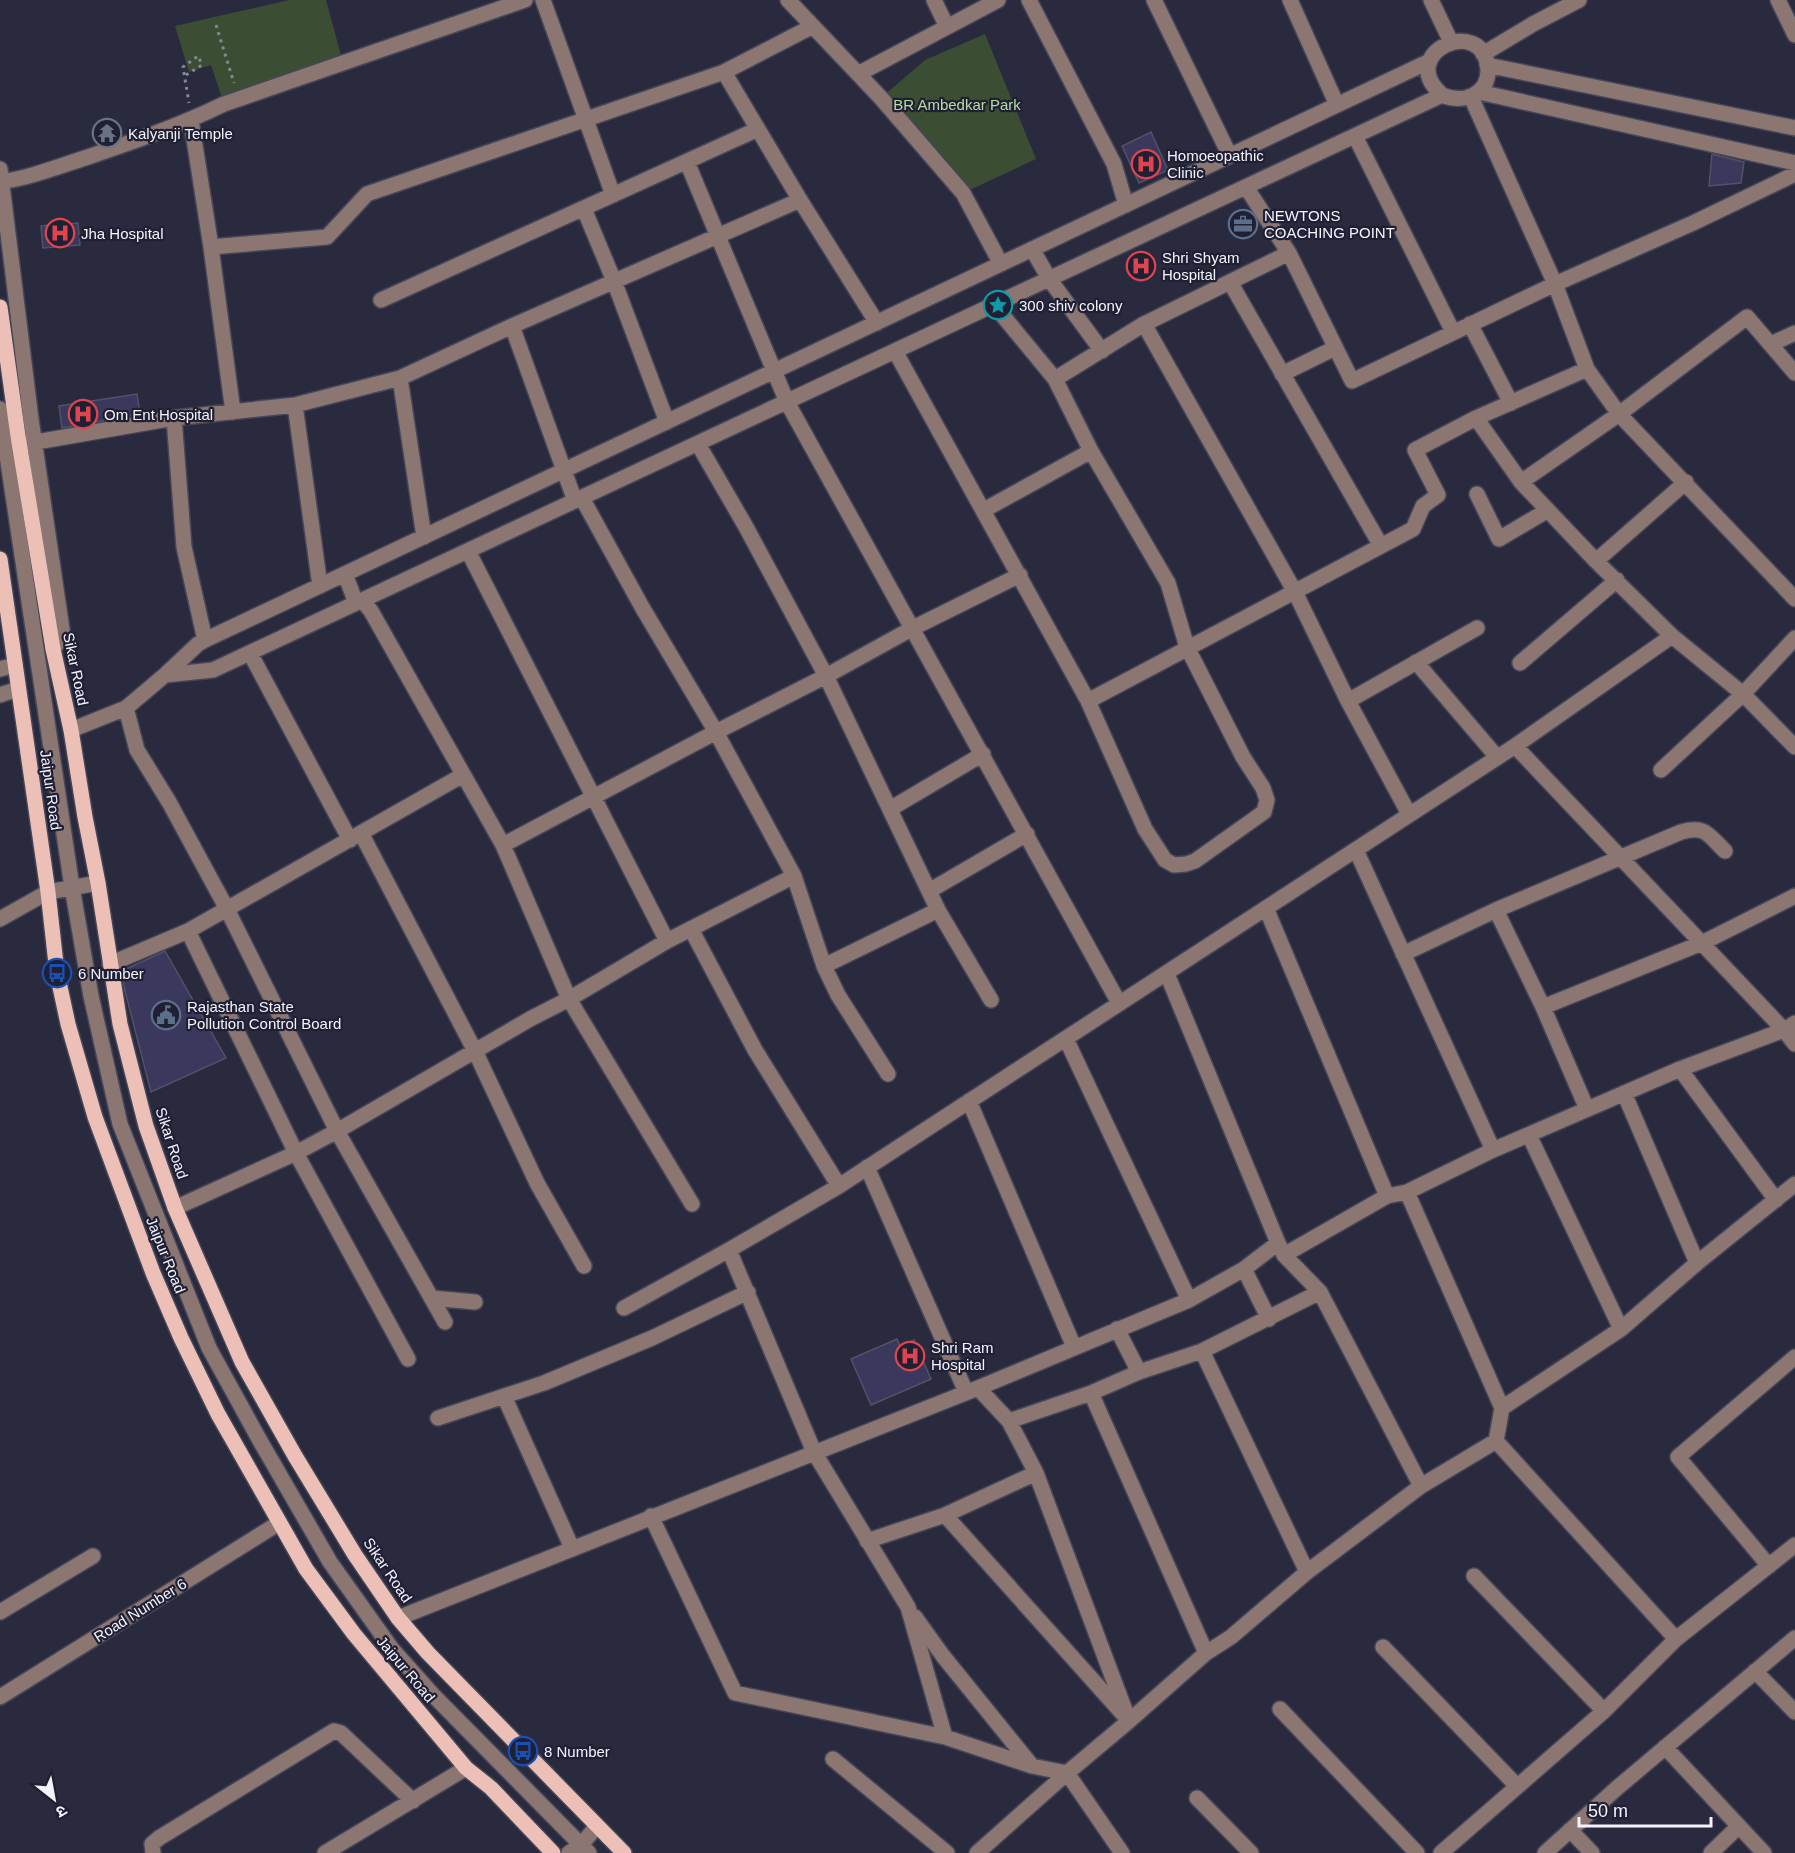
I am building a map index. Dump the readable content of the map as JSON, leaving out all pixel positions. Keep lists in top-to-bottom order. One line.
{"streets":{"main road":["Sikar Road","Jaipur Road"],"street":["Road Number 6"]},"crossings":[["Jaipur Road","Road Number 6"]],"parks":["BR Ambedkar Park"],"places":{"temple":["Kalyanji Temple"],"hospital":["Homoeopathic Clinic","Jha Hospital","Shri Shyam Hospital","Om Ent Hospital","Shri Ram Hospital"],"office":["NEWTONS COACHING POINT"],"place":["300 shiv colony"],"bus stop":["6 Number","8 Number"],"public building":["Rajasthan State Pollution Control Board"]},"scale_bar":"50 m","north":"bottom right"}
